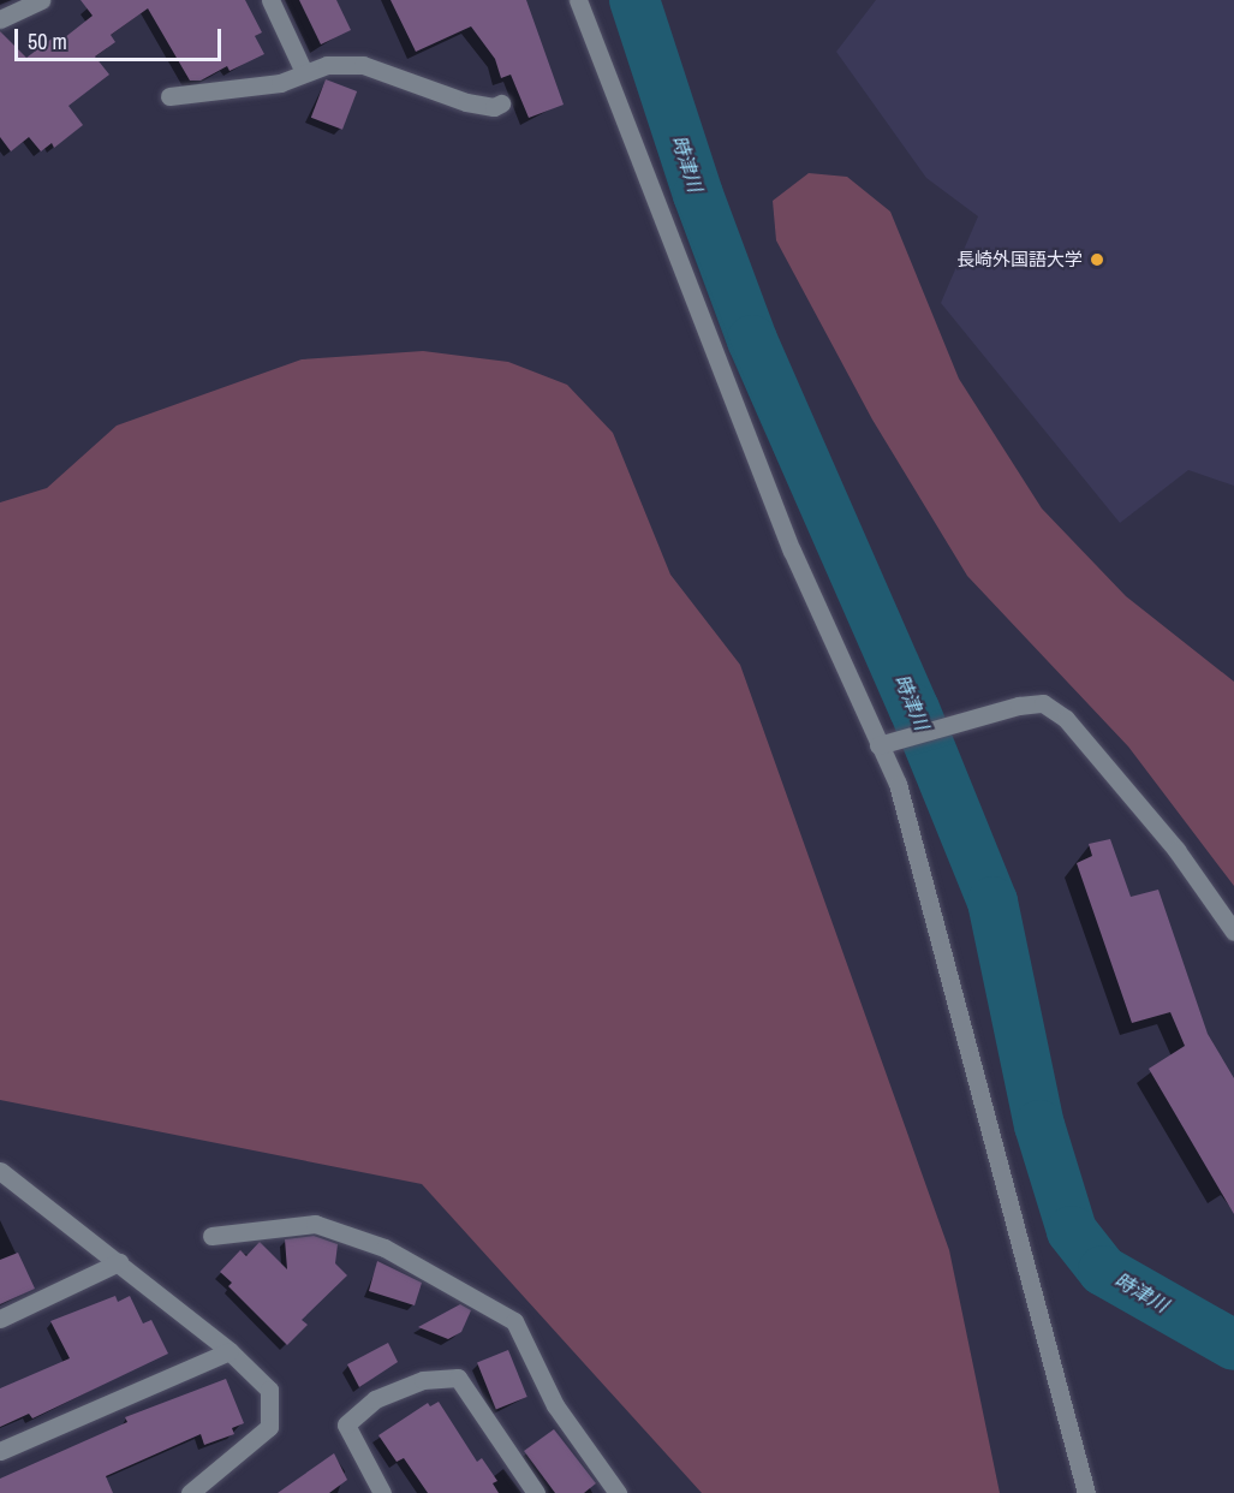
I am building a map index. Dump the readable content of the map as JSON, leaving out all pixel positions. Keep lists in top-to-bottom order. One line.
{"water":["時津川"],"places":["長崎外国語大学"],"scale_bar":"50 m"}
